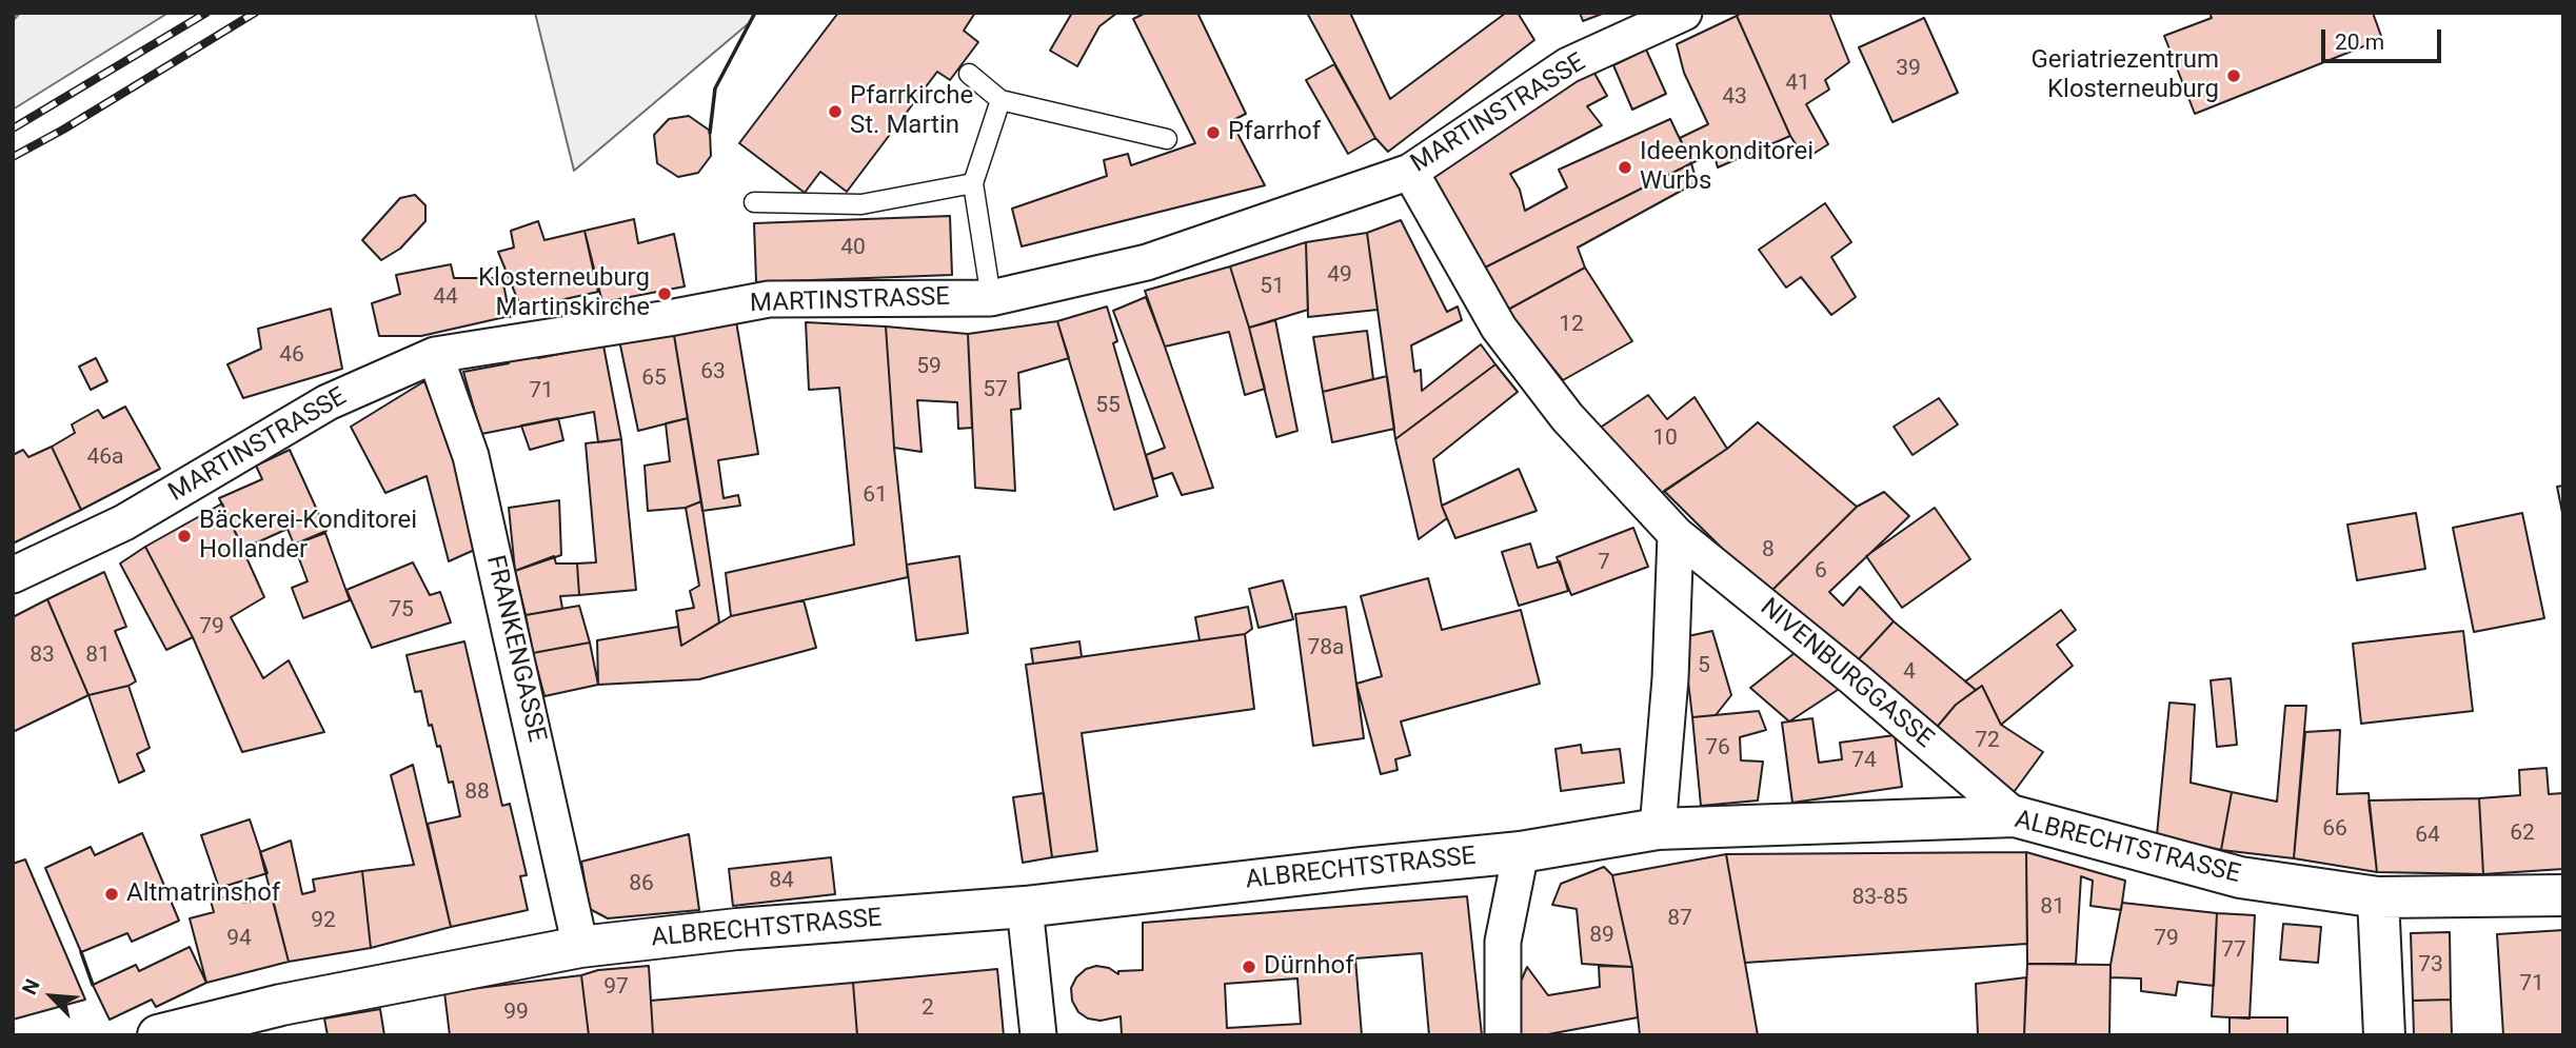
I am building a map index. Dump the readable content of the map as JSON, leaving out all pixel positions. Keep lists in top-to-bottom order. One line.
{"streets":{"main road":["ALBRECHTSTRASSE"],"street":["MARTINSTRASSE","FRANKENGASSE","NIVENBURGGASSE"]},"crossings":[["MARTINSTRASSE","FRANKENGASSE"],["MARTINSTRASSE","NIVENBURGGASSE"],["FRANKENGASSE","ALBRECHTSTRASSE"],["NIVENBURGGASSE","ALBRECHTSTRASSE"]],"places":["Geriatriezentrum Klosterneuburg","Pfarrkirche St. Martin","Pfarrhof","Ideenkonditorei Wurbs","Klosterneuburg Martinskirche","Bäckerei-Konditorei Hollander","Altmatrinshof","Dürnhof"],"house_numbers":["39","41","43","40","49","51","44","12","46","59","63","65","57","71","55","10","46a","61","8","7","6","75","79","78a","83","81","5","4","72","76","74","88","66","62","64","84","86","83-85","81","87","92","89","94","79","77","73","71","97","2","99"],"scale_bar":"20 m","north":"top left"}
